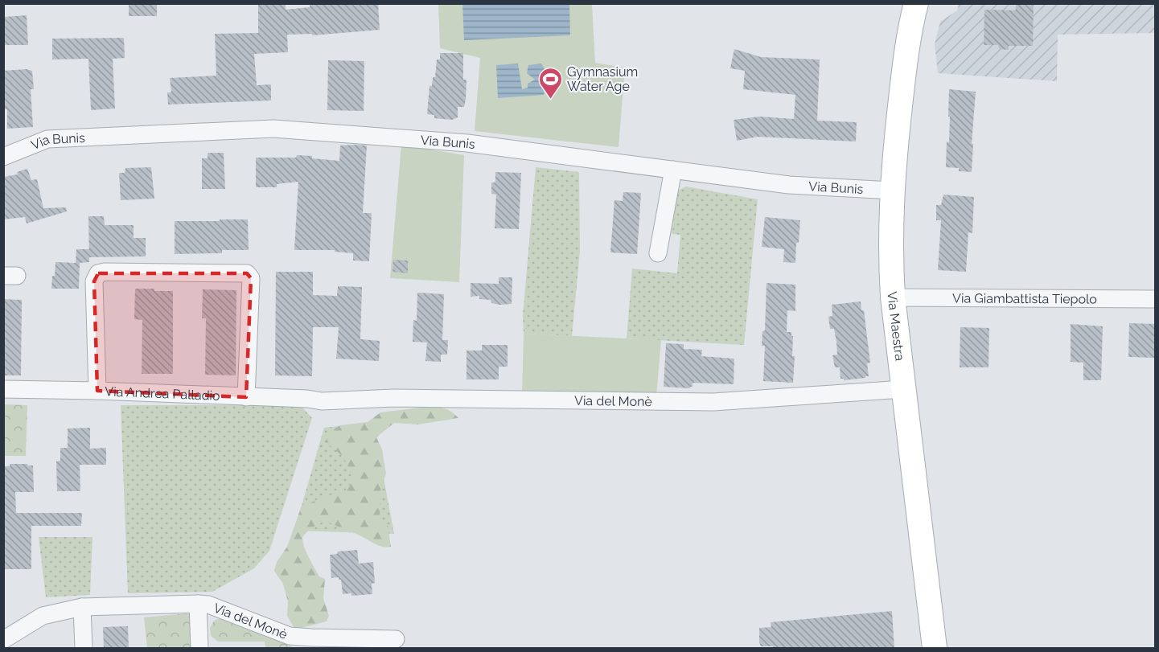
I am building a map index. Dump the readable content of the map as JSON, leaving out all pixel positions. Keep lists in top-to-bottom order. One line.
{"streets":{"main road":["Via Maestra"],"street":["Via Bunis","Via Giambattista Tiepolo","Via Andrea Palladio","Via del Monè"]},"crossings":[["Via Bunis","Via Maestra"],["Via Giambattista Tiepolo","Via Maestra"],["Via Maestra","Via del Monè"],["Via Andrea Palladio","Via del Monè"]],"places":{"sports":["Gymnasium Water Age"]}}
